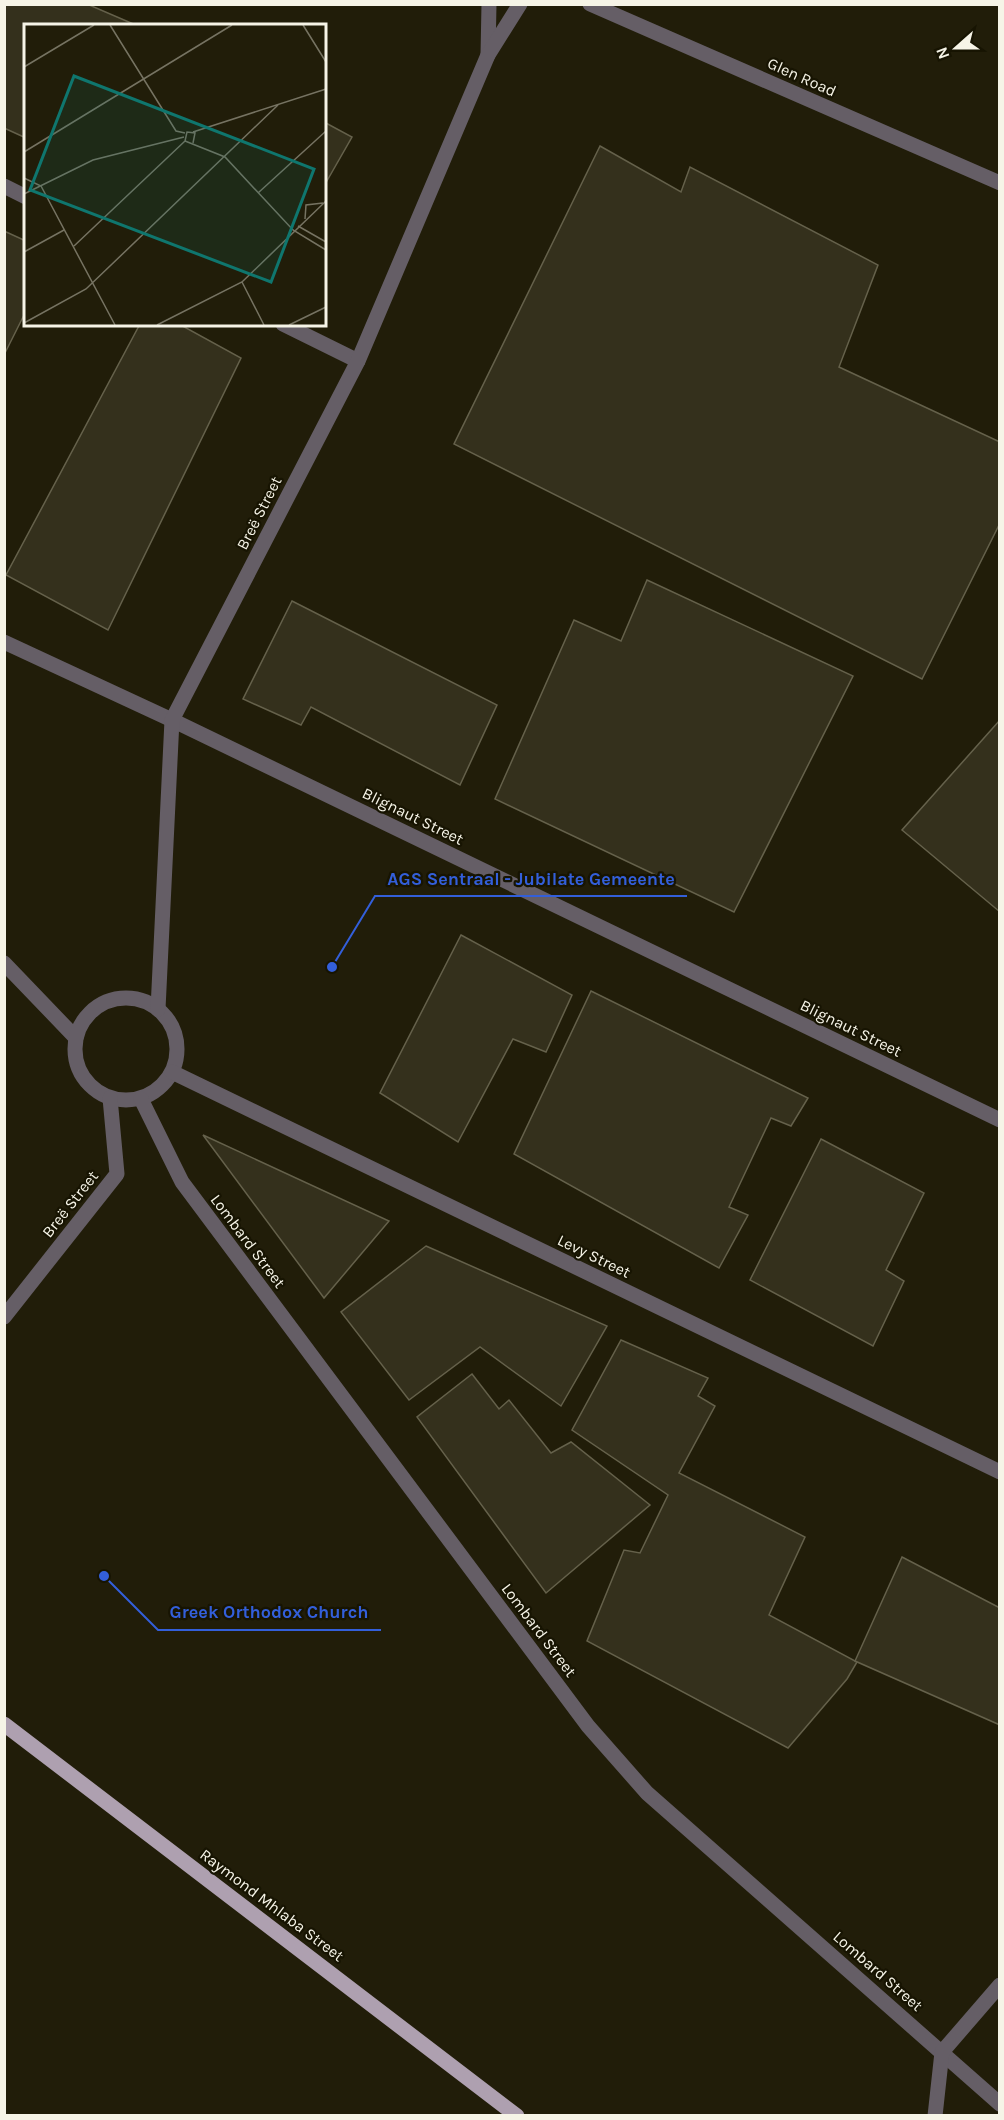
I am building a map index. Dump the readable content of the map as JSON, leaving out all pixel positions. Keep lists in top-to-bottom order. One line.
{"streets":{"main road":["Raymond Mhlaba Street"],"street":["Glen Road","Breë Street","Blignaut Street","Lombard Street","Levy Street"]},"crossings":[["Breë Street","Blignaut Street"],["Breë Street","Lombard Street"],["Breë Street","Levy Street"],["Lombard Street","Levy Street"]],"places":["AGS Sentraal - Jubilate Gemeente","Greek Orthodox Church"],"north":"left"}
